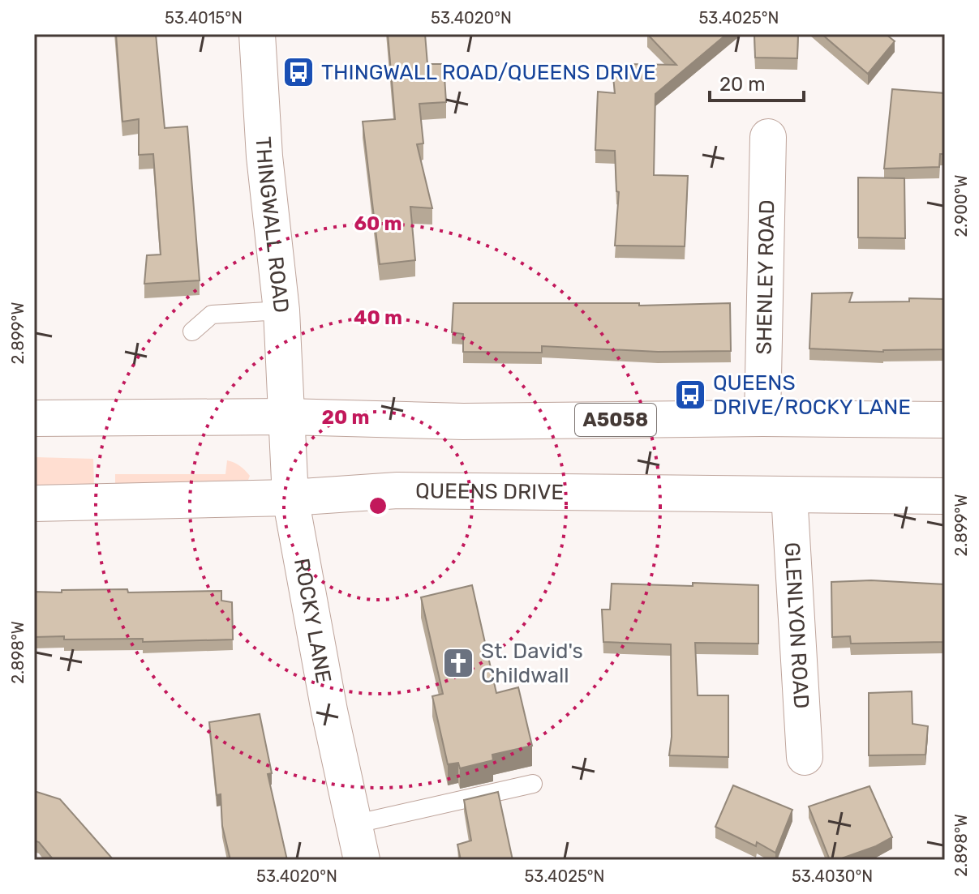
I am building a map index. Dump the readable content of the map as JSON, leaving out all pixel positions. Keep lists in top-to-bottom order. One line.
{"streets":{"main road":["THINGWALL ROAD","SHENLEY ROAD","A5058","QUEENS DRIVE","ROCKY LANE","GLENLYON ROAD"]},"crossings":[["THINGWALL ROAD","A5058"],["THINGWALL ROAD","ROCKY LANE"],["SHENLEY ROAD","A5058"],["A5058","ROCKY LANE"],["QUEENS DRIVE","ROCKY LANE"],["QUEENS DRIVE","GLENLYON ROAD"]],"places":{"bus stop":["THINGWALL ROAD/QUEENS DRIVE","QUEENS DRIVE/ROCKY LANE"],"church":["St. David's Childwall"]},"scale_bar":"20 m","coordinates":["53.4015°N","53.4020°N","53.4025°N","2.900°W","2.899°W","2.898°W","53.4030°N"],"rings":["60 m","40 m","20 m"]}
